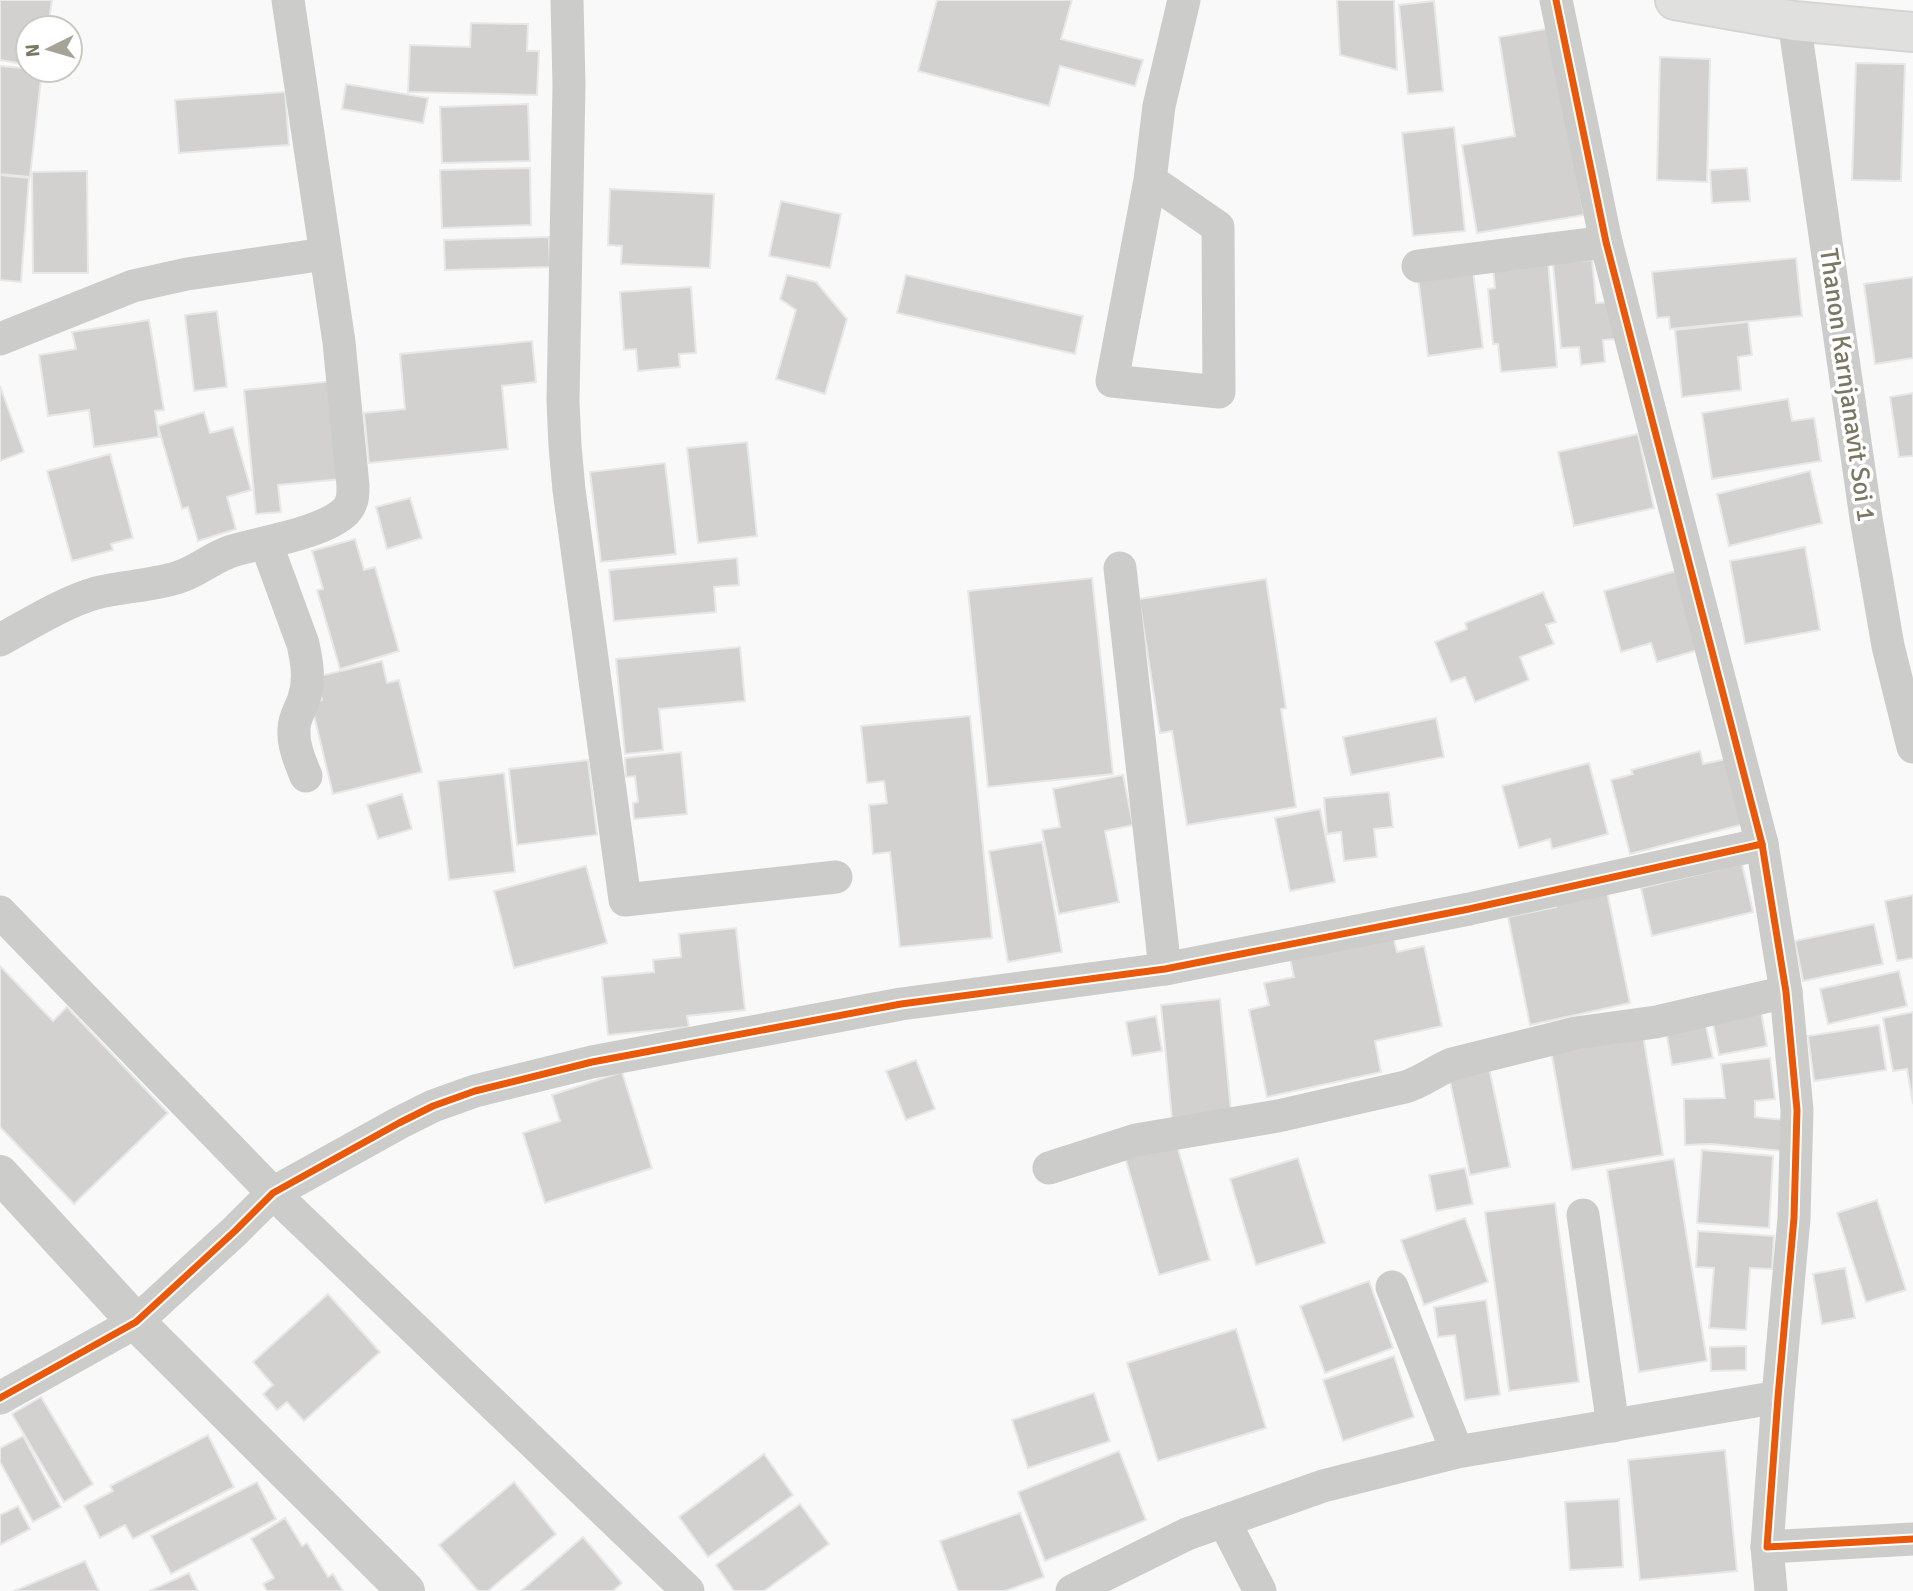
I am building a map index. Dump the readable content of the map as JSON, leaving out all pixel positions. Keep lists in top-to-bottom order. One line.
{"streets":{"street":["Thanon Karnjanavit Soi 1"]},"north":"left"}
